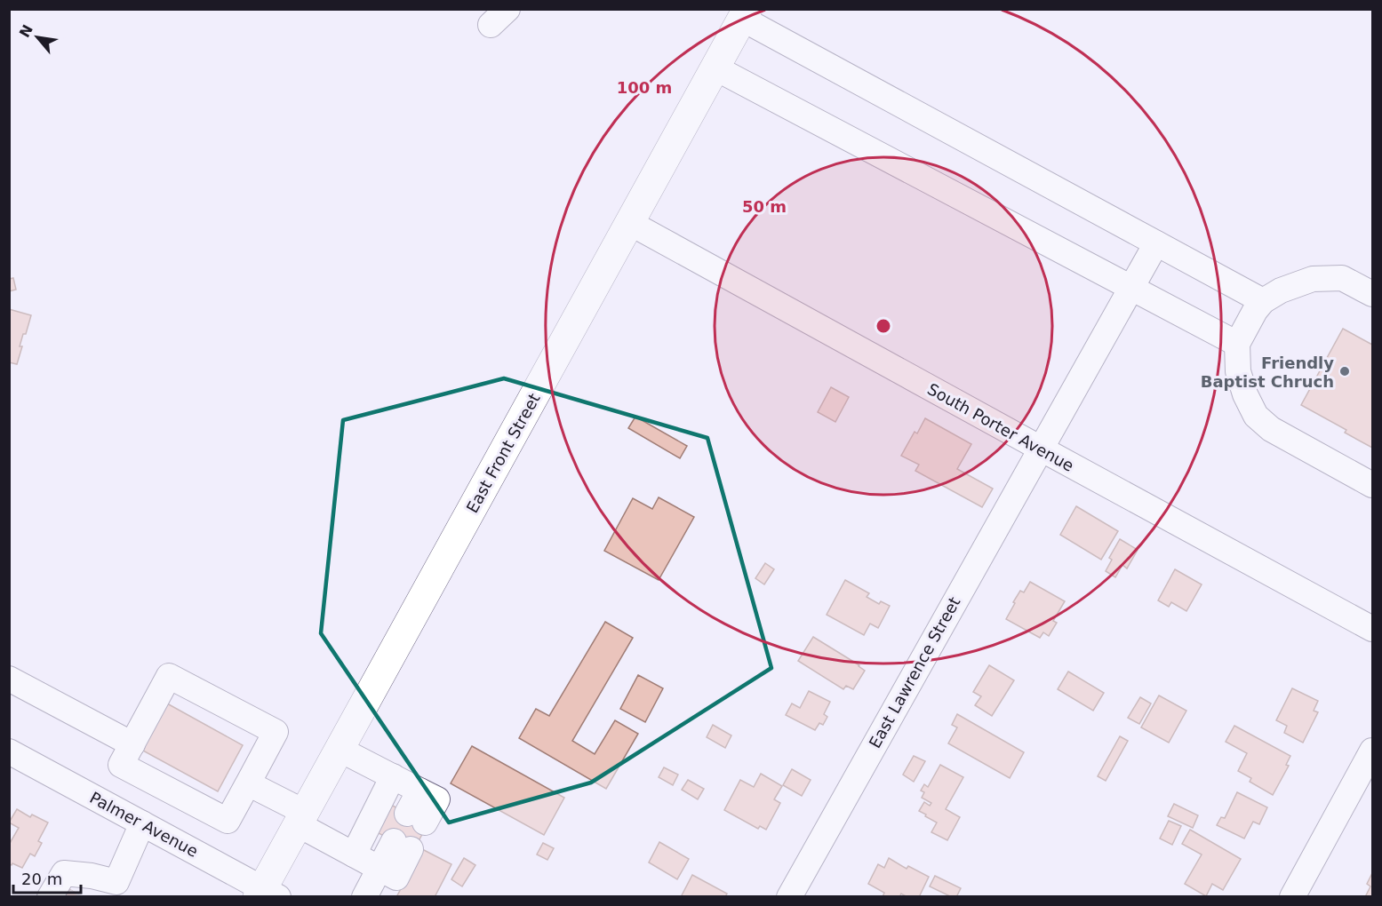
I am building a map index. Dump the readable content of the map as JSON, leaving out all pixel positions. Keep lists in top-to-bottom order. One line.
{"streets":{"main road":["East Front Street"],"street":["South Porter Avenue","East Lawrence Street","Palmer Avenue"]},"crossings":[["South Porter Avenue","East Front Street"],["South Porter Avenue","East Lawrence Street"],["East Front Street","Palmer Avenue"]],"places":["Friendly Baptist Chruch"],"scale_bar":"20 m","north":"top left","rings":["100 m","50 m"]}
